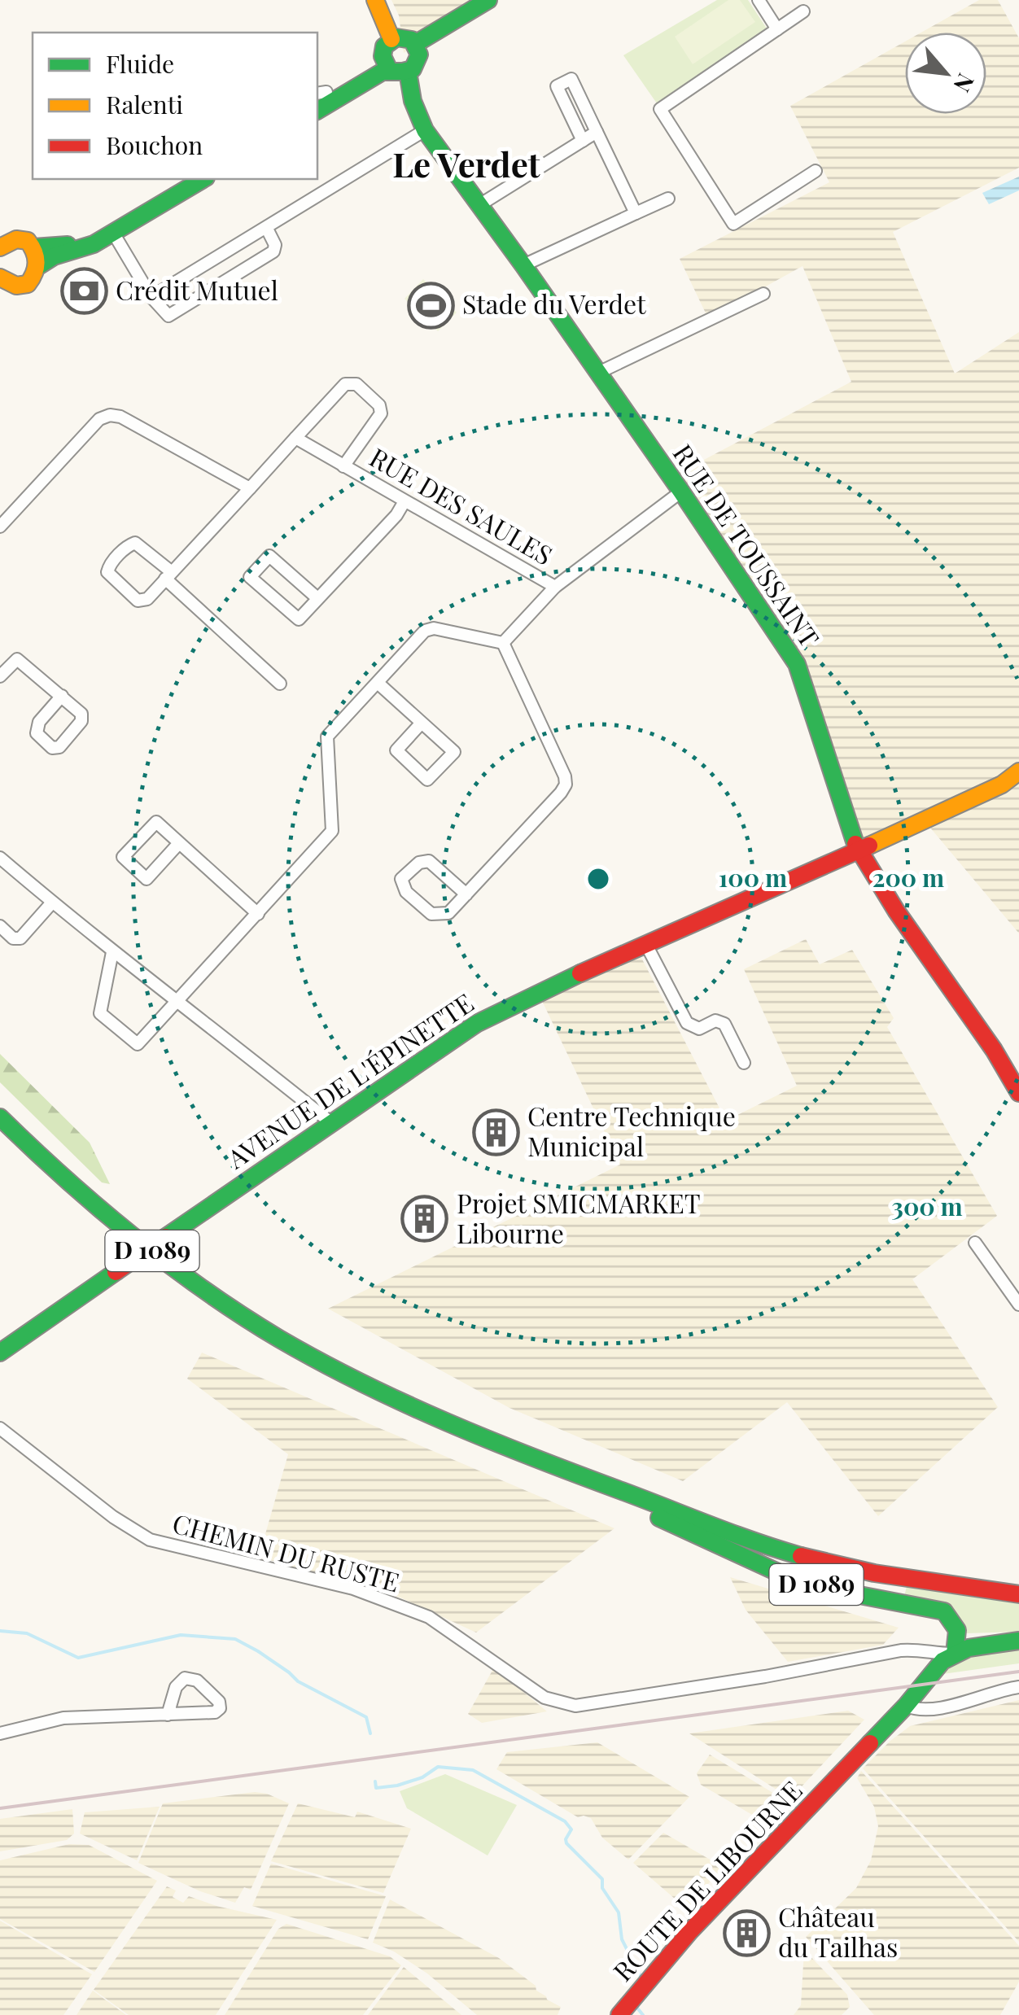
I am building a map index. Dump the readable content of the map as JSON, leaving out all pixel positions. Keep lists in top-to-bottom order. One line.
{"streets":{"main road":["RUE DE TOUSSAINT","AVENUE DE L'ÉPINETTE","D 1089","ROUTE DE LIBOURNE"],"street":["RUE DES SAULES","CHEMIN DU RUSTE"]},"crossings":[["RUE DE TOUSSAINT","AVENUE DE L'ÉPINETTE"],["D 1089","CHEMIN DU RUSTE"],["D 1089","ROUTE DE LIBOURNE"],["CHEMIN DU RUSTE","ROUTE DE LIBOURNE"]],"districts":["Le Verdet"],"places":{"bank":["Crédit Mutuel"],"sports":["Stade du Verdet"],"building":["Centre Technique Municipal","Projet SMICMARKET Libourne","Château du Tailhas"]},"legend":["Fluide","Ralenti","Bouchon"],"north":"bottom right","rings":["100 m","200 m","300 m"]}
